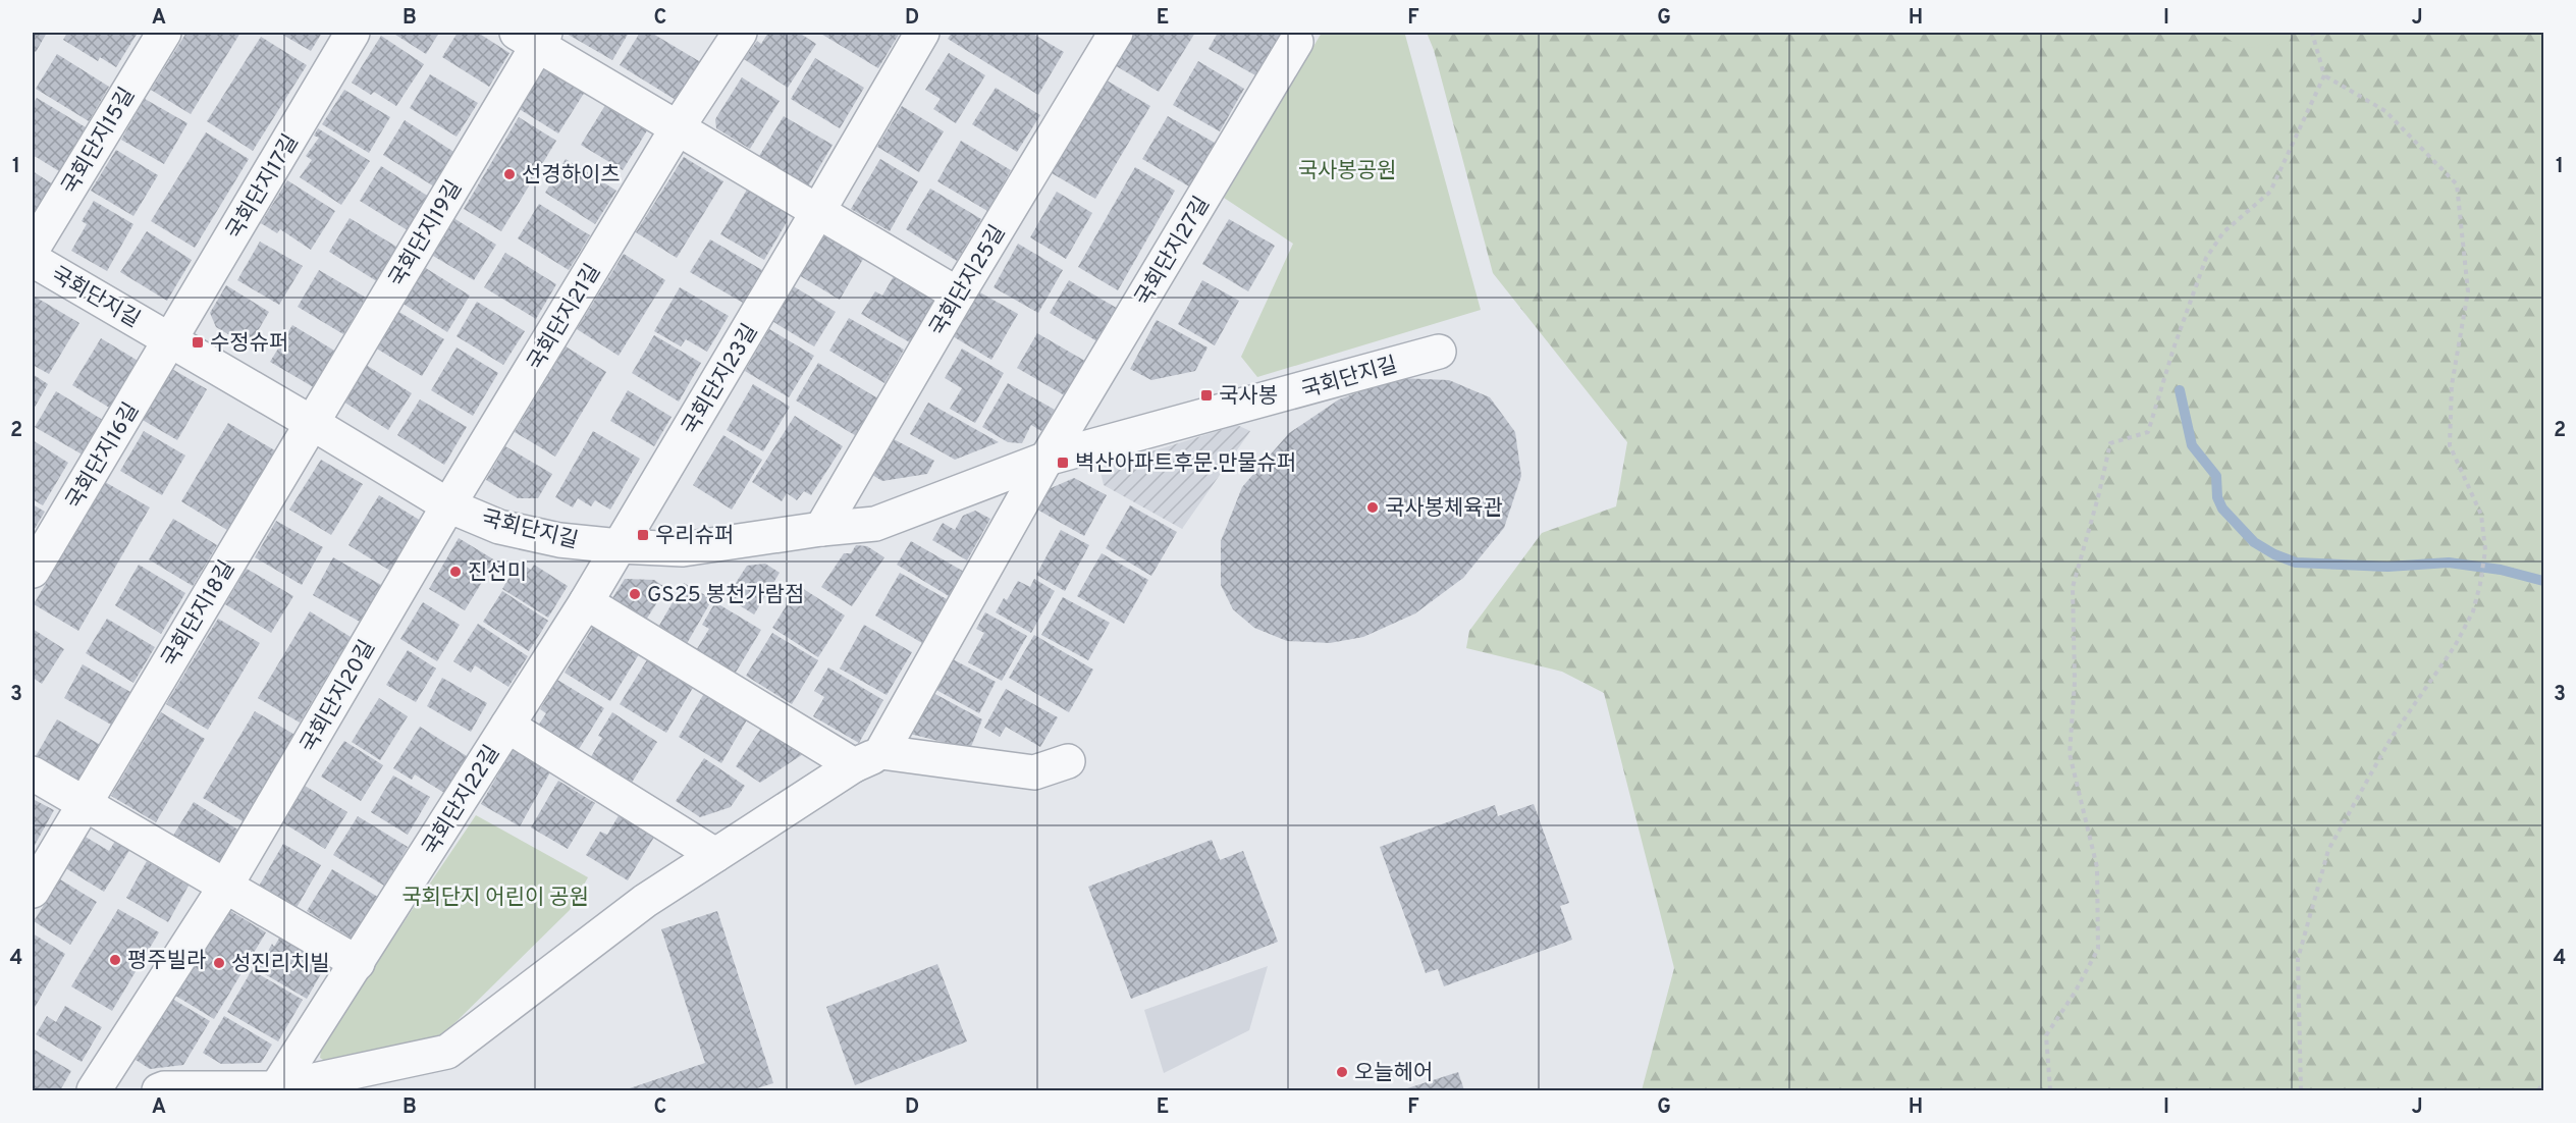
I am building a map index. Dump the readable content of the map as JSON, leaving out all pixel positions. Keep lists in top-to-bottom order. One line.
{"streets":{"street":["국회단지15길","국회단지17길","국회단지19길","국회단지27길","국회단지25길","국회단지길","국회단지21길","국회단지23길","국회단지16길","국회단지18길","국회단지20길","국회단지22길"]},"crossings":[["국회단지17길","국회단지길"],["국회단지17길","국회단지16길"],["국회단지19길","국회단지길"],["국회단지19길","국회단지21길"],["국회단지19길","국회단지18길"],["국회단지27길","국회단지길"],["국회단지25길","국회단지길"],["국회단지길","국회단지21길"],["국회단지길","국회단지23길"],["국회단지길","국회단지16길"],["국회단지길","국회단지18길"],["국회단지길","국회단지20길"],["국회단지길","국회단지22길"],["국회단지21길","국회단지20길"],["국회단지23길","국회단지22길"]],"parks":["국사봉공원","국회단지 어린이 공원"],"places":{"other":["선경하이츠","국사봉체육관","진선미","GS25 봉천가람점","평주빌라","성진리치빌","오늘헤어"],"transit":["수정슈퍼","국사봉","벽산아파트후문.만물슈퍼","우리슈퍼"]},"grid":{"columns":["A","B","C","D","E","F","G","H","I","J"],"rows":["1","2","3","4"]}}
